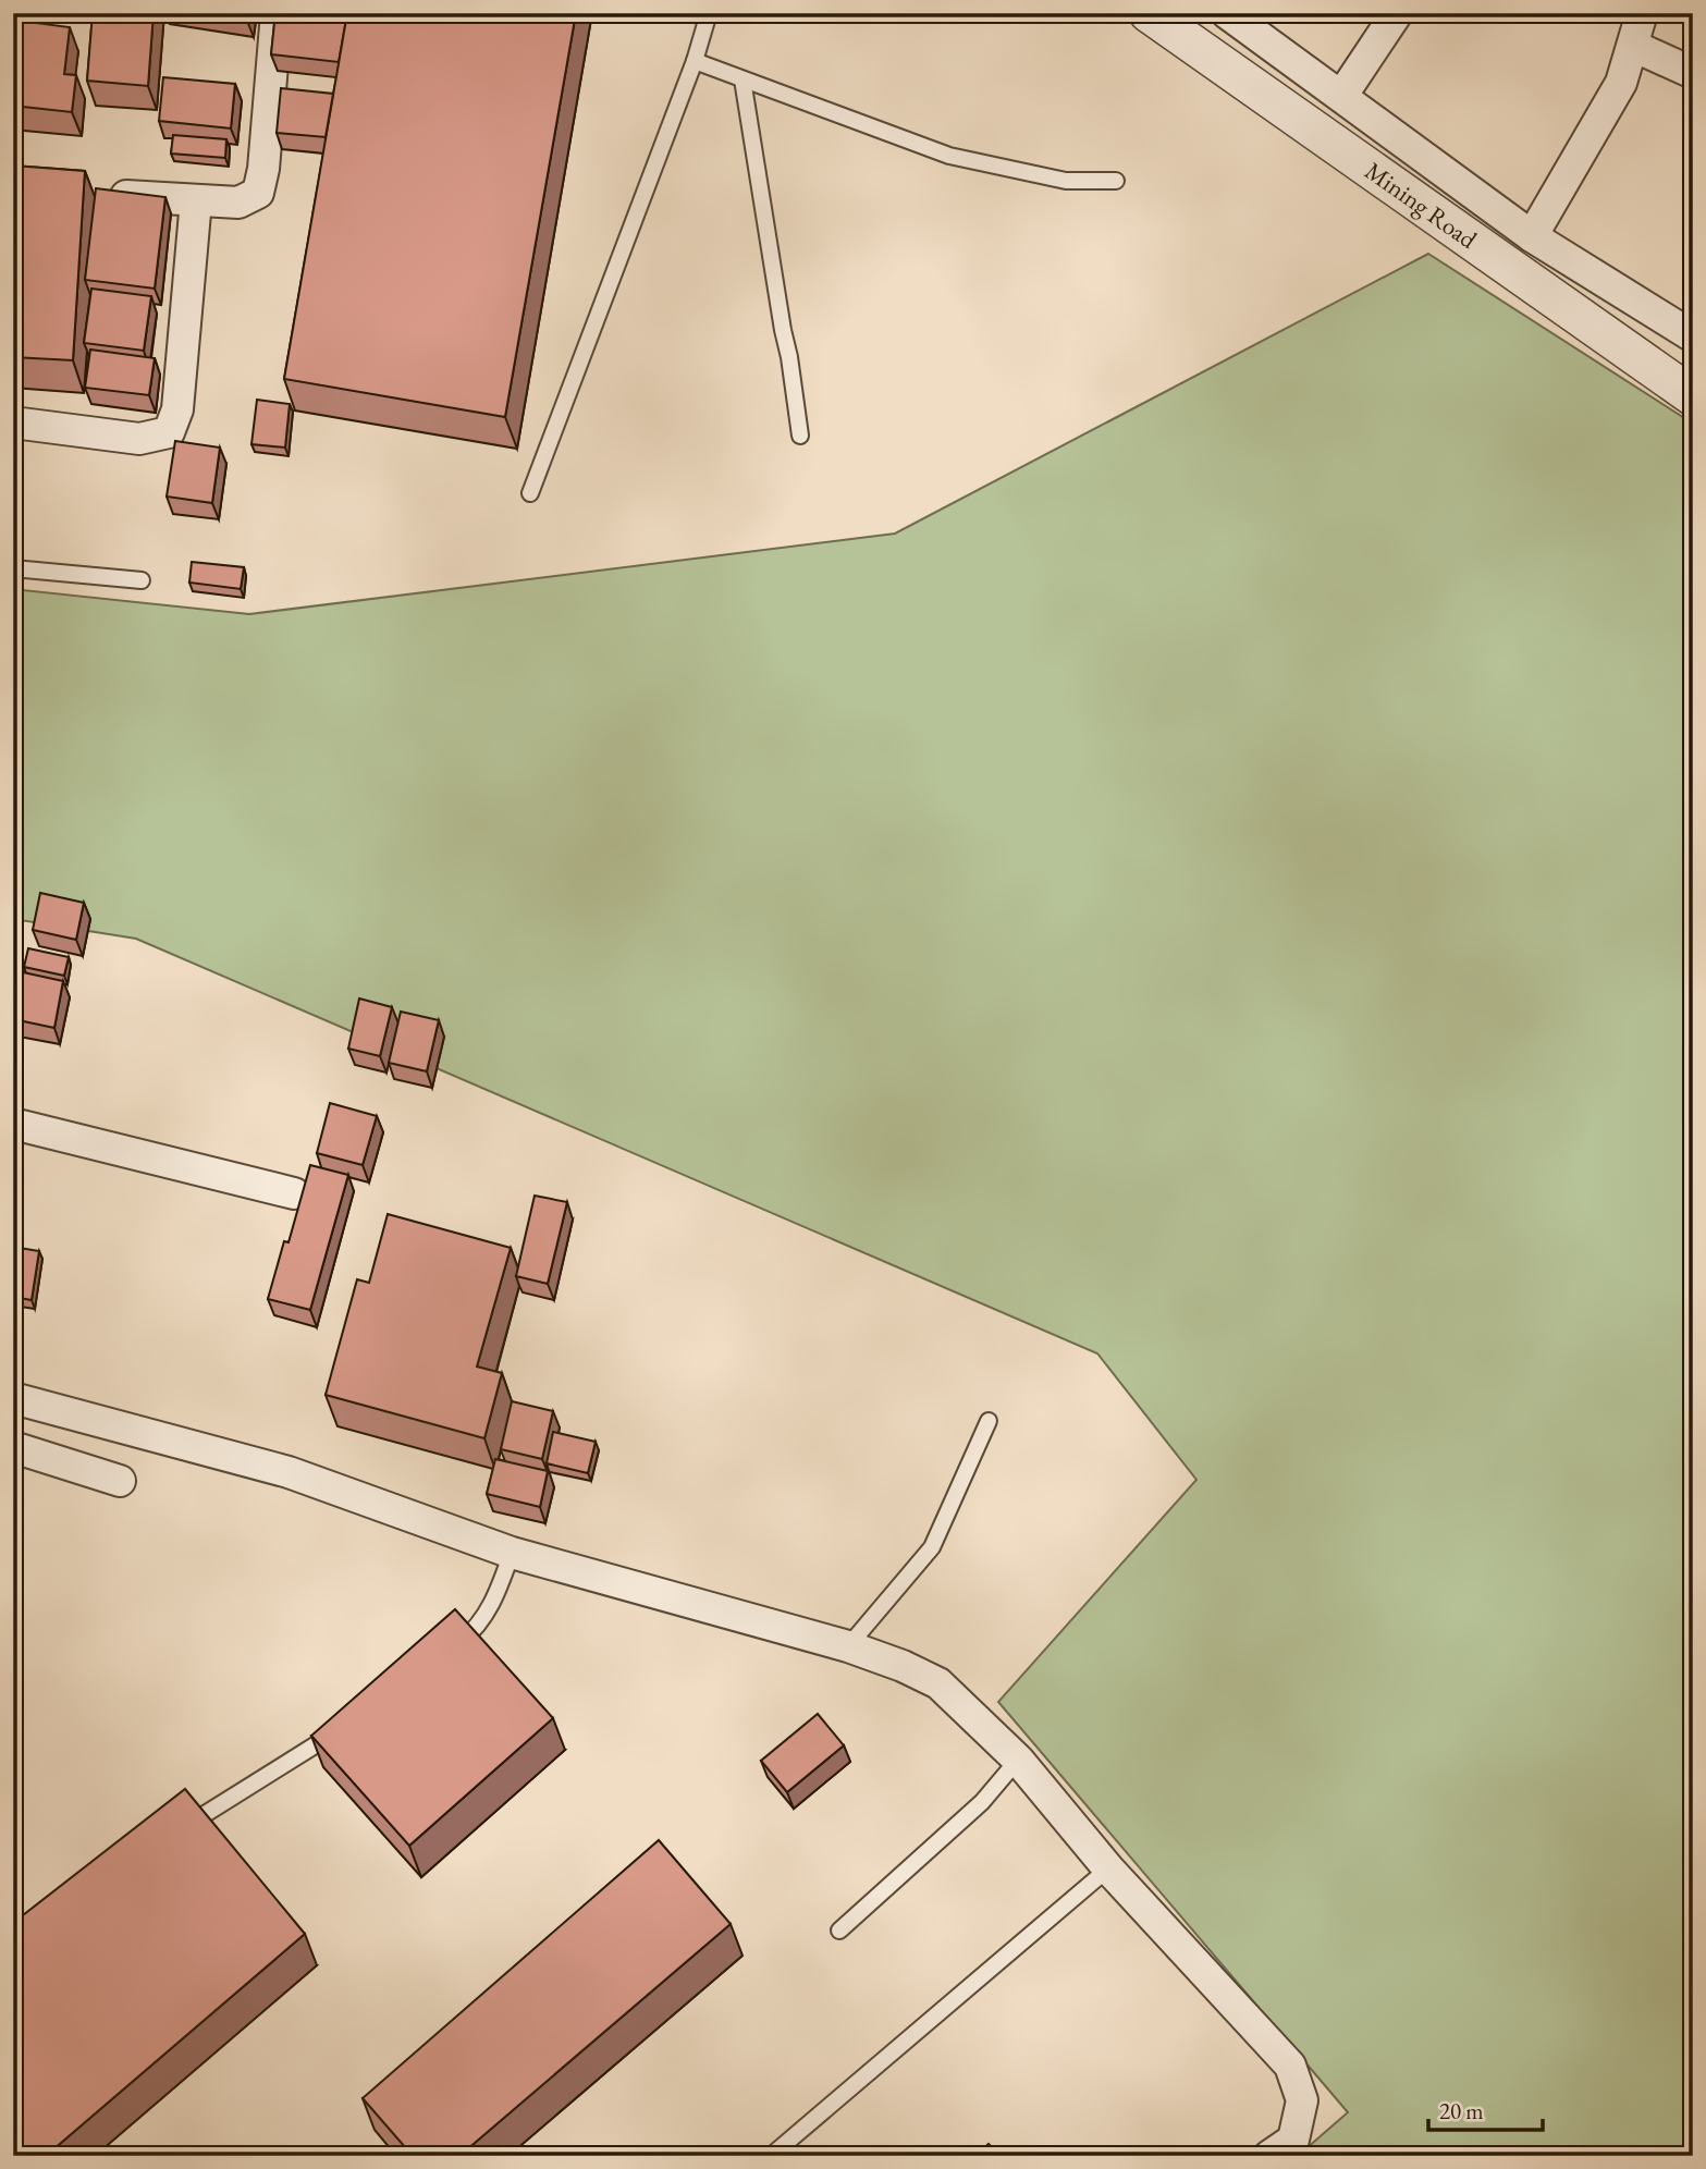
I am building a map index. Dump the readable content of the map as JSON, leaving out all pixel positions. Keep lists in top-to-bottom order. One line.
{"streets":{"street":["Mining Road"]},"scale_bar":"20 m"}
